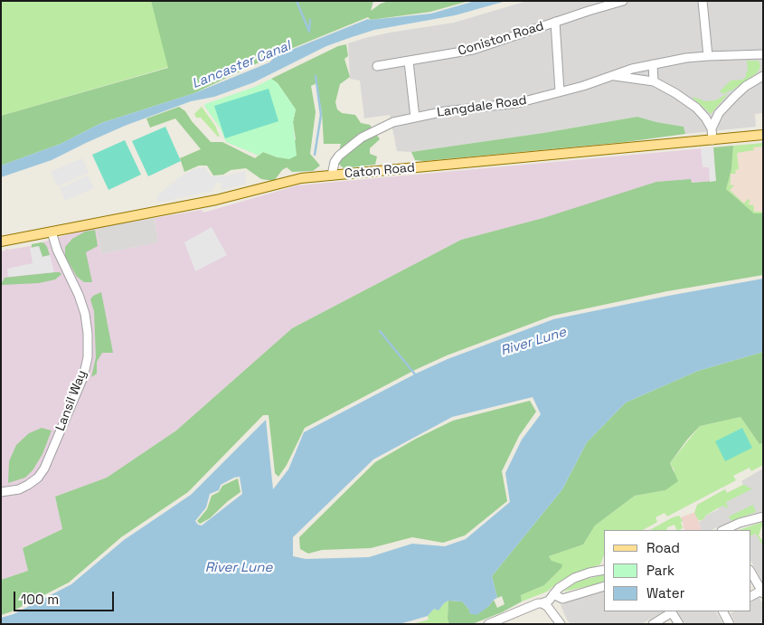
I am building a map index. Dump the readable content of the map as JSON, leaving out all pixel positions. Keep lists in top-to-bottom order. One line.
{"streets":{"main road":["Caton Road"],"street":["Coniston Road","Langdale Road","Lansil Way"]},"crossings":[["Langdale Road","Caton Road"],["Caton Road","Lansil Way"]],"water":["Lancaster Canal","River Lune"],"legend":["Road","Park","Water"],"scale_bar":"100 m"}
